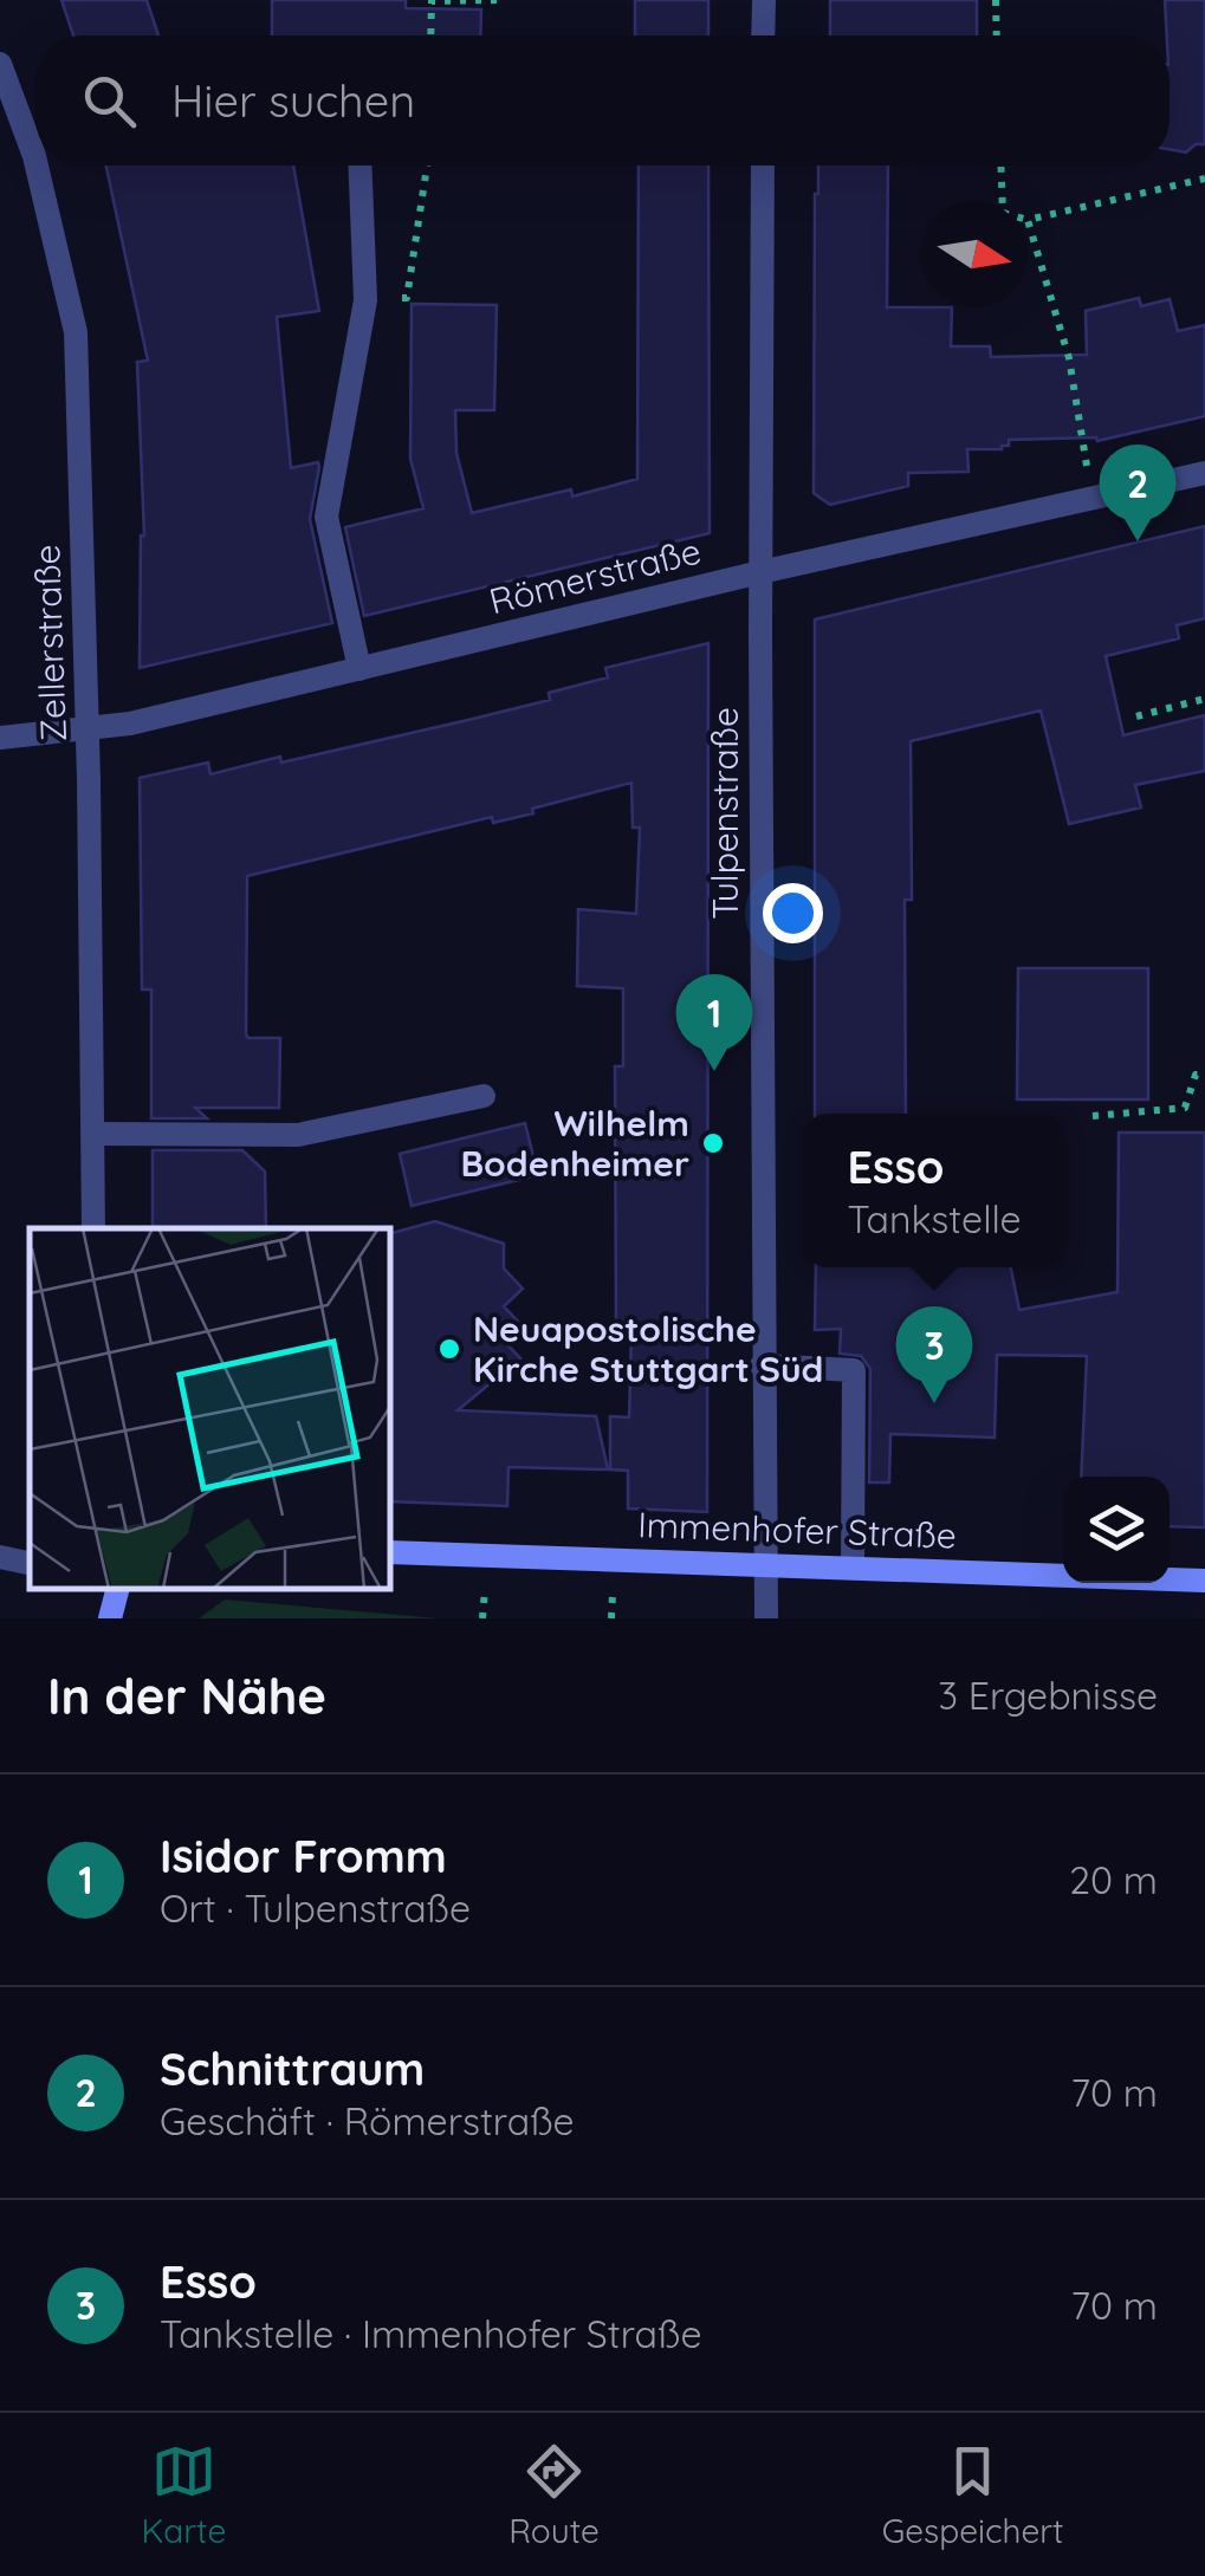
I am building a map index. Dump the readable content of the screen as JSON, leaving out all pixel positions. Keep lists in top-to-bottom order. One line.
{"streets":{"main road":["Immenhofer Straße"],"street":["Römerstraße","Zellerstraße","Tulpenstraße"]},"crossings":[["Römerstraße","Zellerstraße"],["Römerstraße","Tulpenstraße"],["Tulpenstraße","Immenhofer Straße"]],"places":["Wilhelm Bodenheimer","Neuapostolische Kirche Stuttgart Süd"],"north":"right","page":{"search":"Hier suchen","pins":["2","1","3"],"popup":["Esso","Tankstelle"],"heading":["In der Nähe","3 Ergebnisse"],"list":[{"mark":"1","name":"Isidor Fromm","note":"Ort · Tulpenstraße","value":"20 m"},{"mark":"2","name":"Schnittraum","note":"Geschäft · Römerstraße","value":"70 m"},{"mark":"3","name":"Esso","note":"Tankstelle · Immenhofer Straße","value":"70 m"}],"nav":["Karte","Route","Gespeichert"]}}
